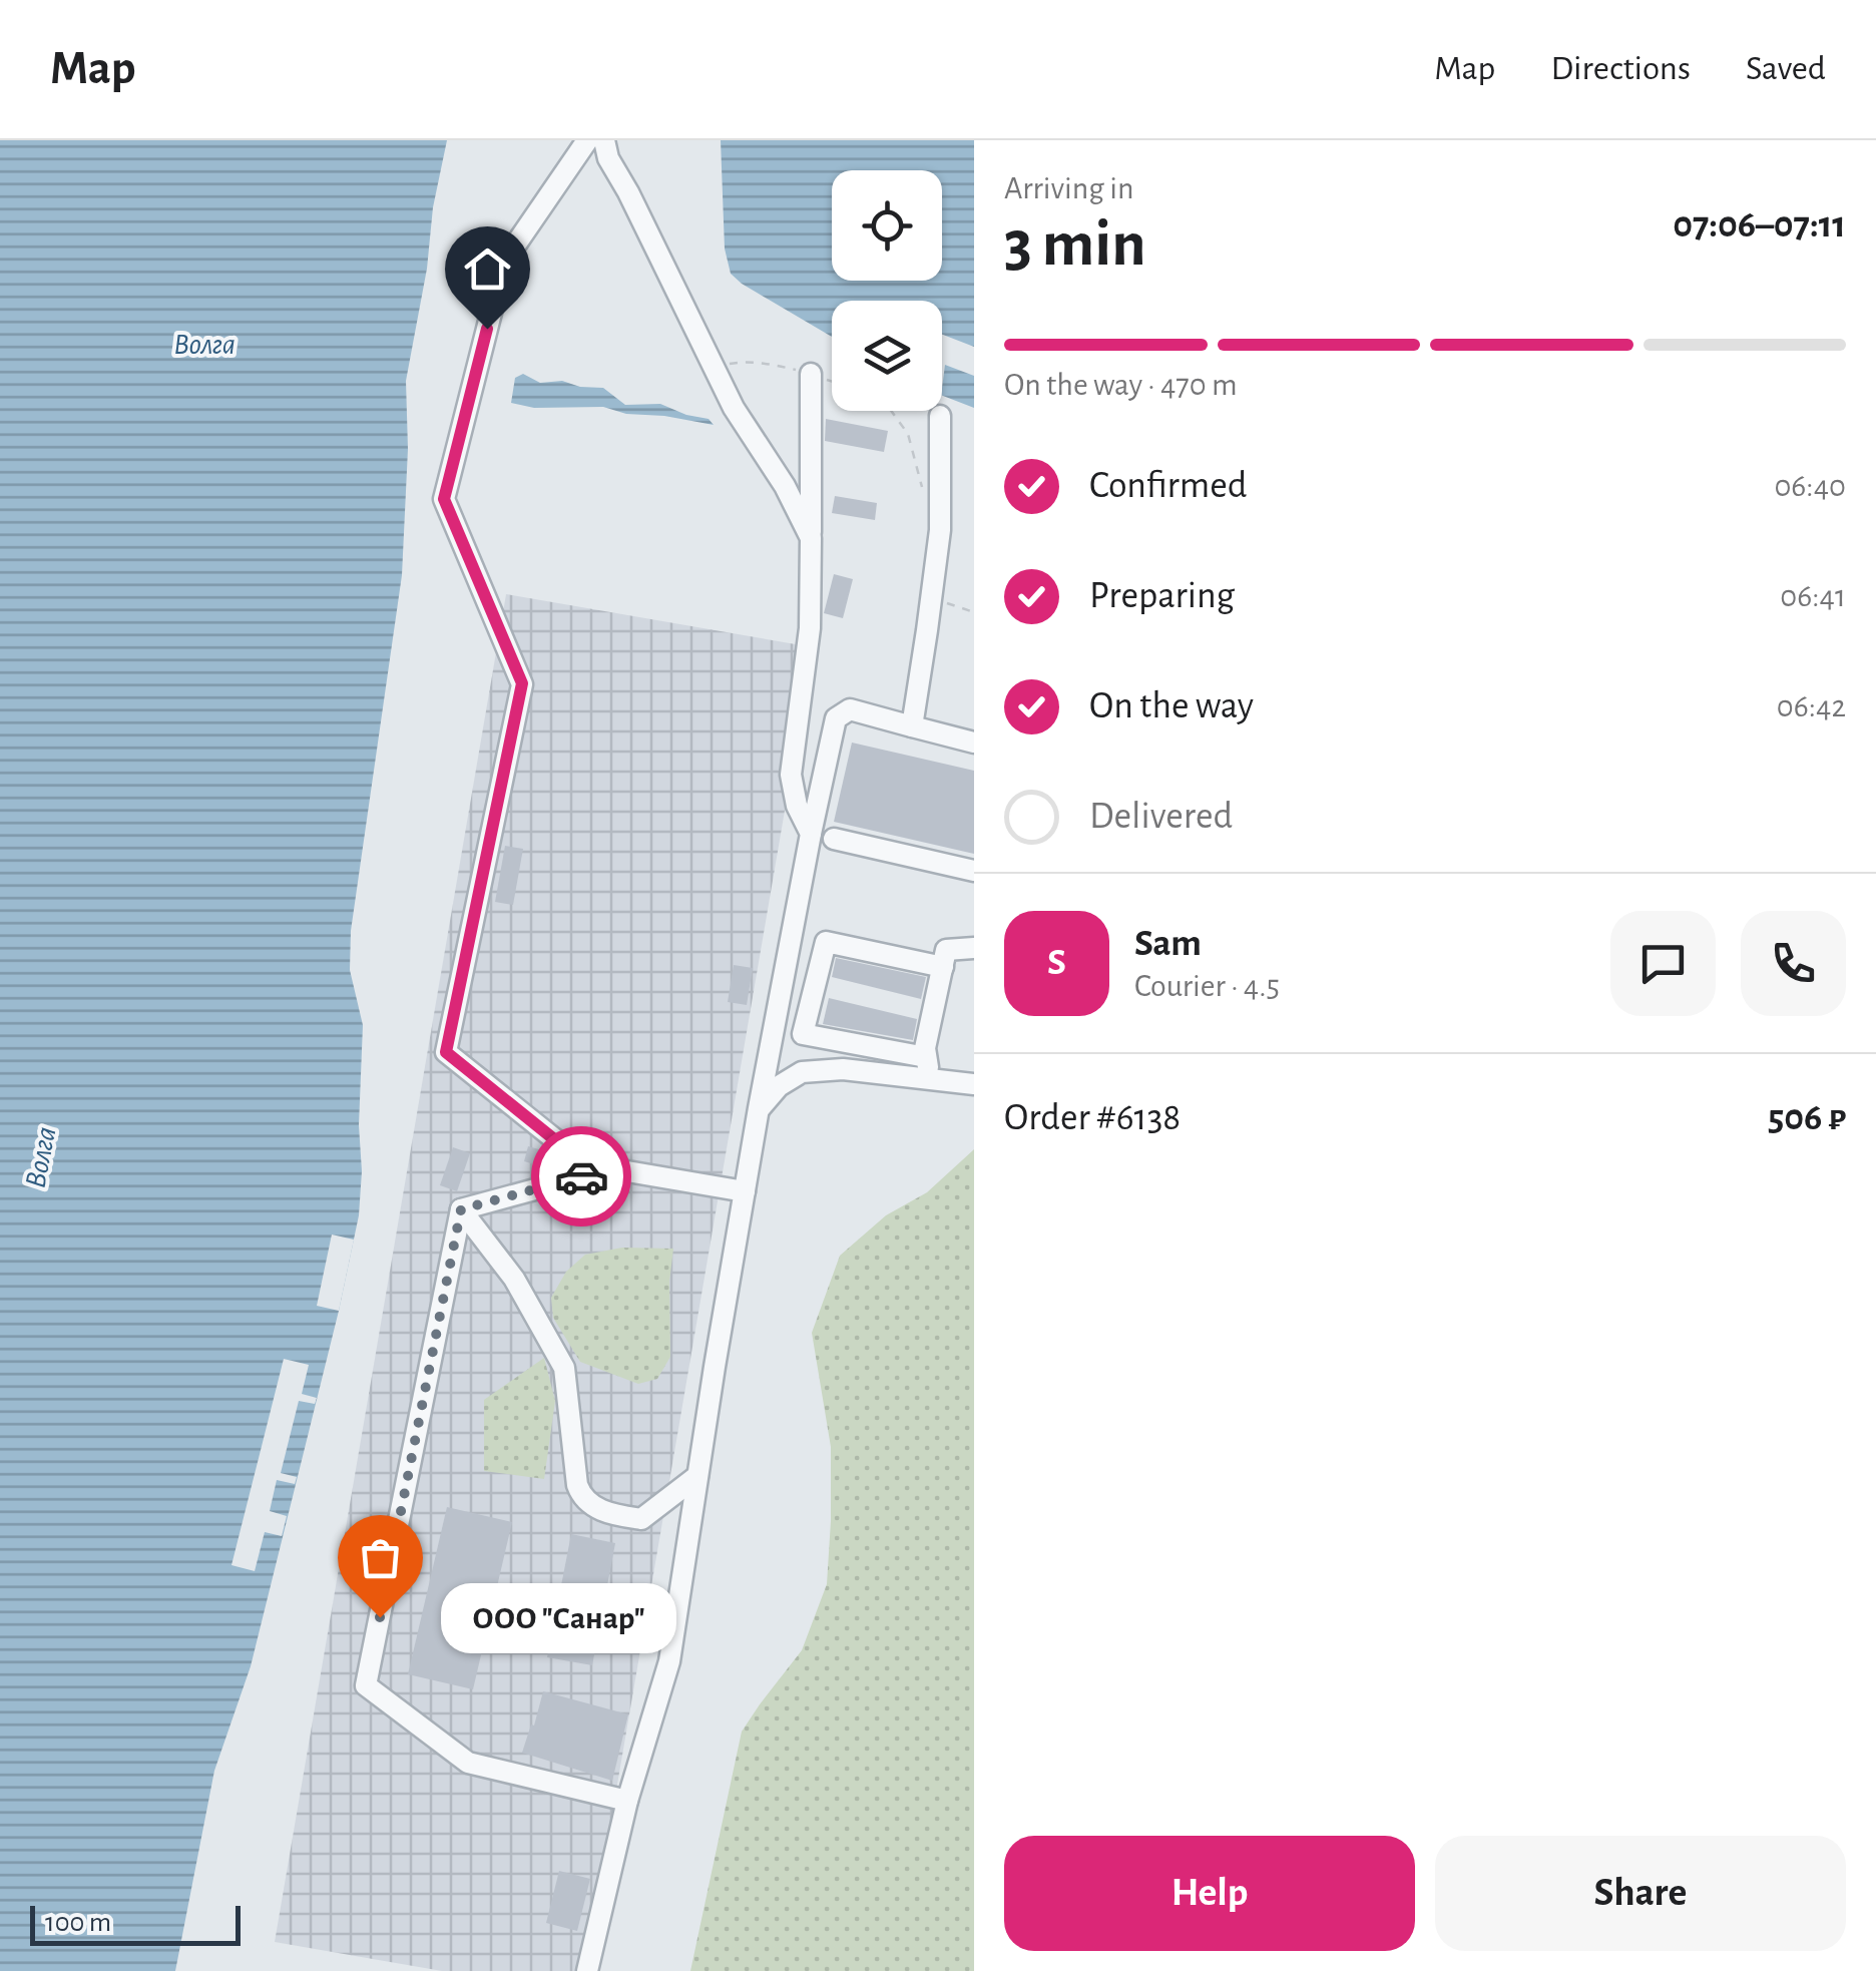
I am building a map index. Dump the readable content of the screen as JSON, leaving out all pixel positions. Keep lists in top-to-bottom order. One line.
{"water":["Волга"],"places":["ООО \"Санар\""],"scale_bar":"100 m","page":{"header":"Map","nav":["Map","Directions","Saved"],"heading":["3 min","Arriving in","07:06–07:11"],"panel":["Sam","Courier · 4.5","Order #6138","506 ₽"],"bar":"On the way · 470 m","list":[["Confirmed","06:40"],["Preparing","06:41"],["On the way","06:42"],"Delivered"],"round":"S","bubble":"ООО \"Санар\"","buttons":["Help","Share"],"scale":"100 m"}}
